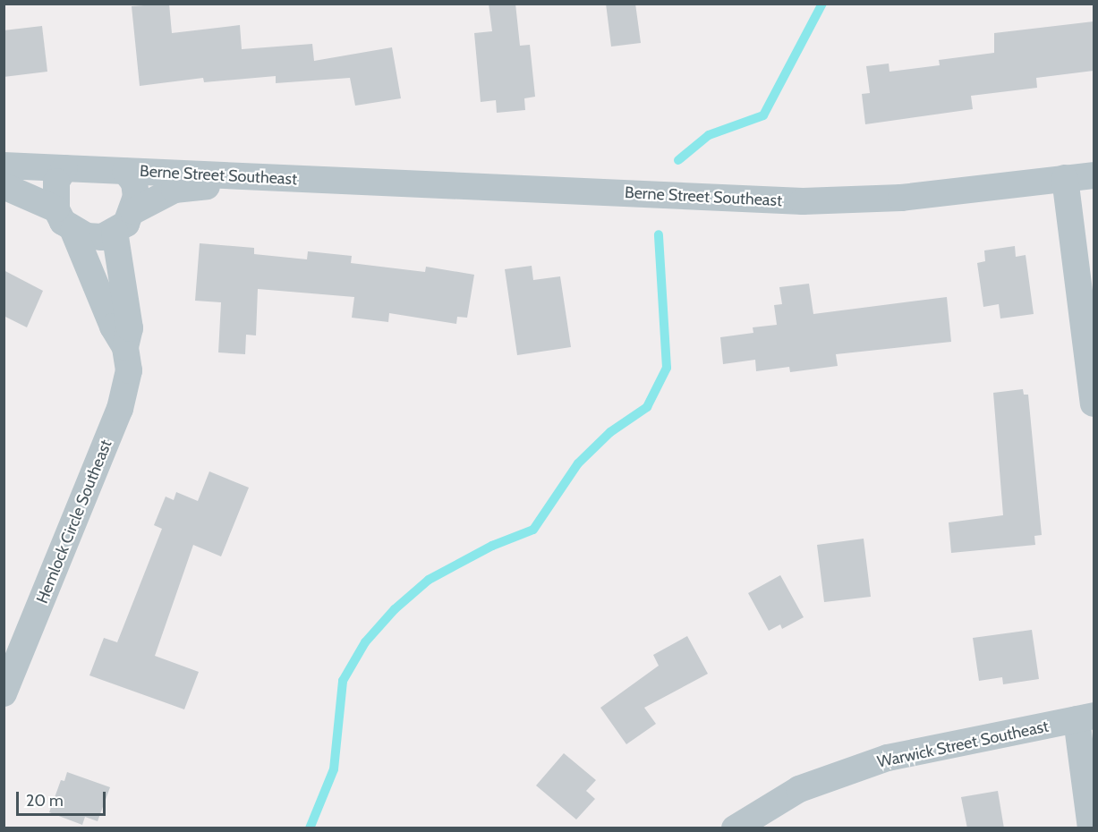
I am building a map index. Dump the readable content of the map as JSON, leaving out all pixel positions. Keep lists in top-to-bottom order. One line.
{"streets":{"street":["Berne Street Southeast","Hemlock Circle Southeast","Warwick Street Southeast"]},"crossings":[["Berne Street Southeast","Hemlock Circle Southeast"]],"scale_bar":"20 m"}
